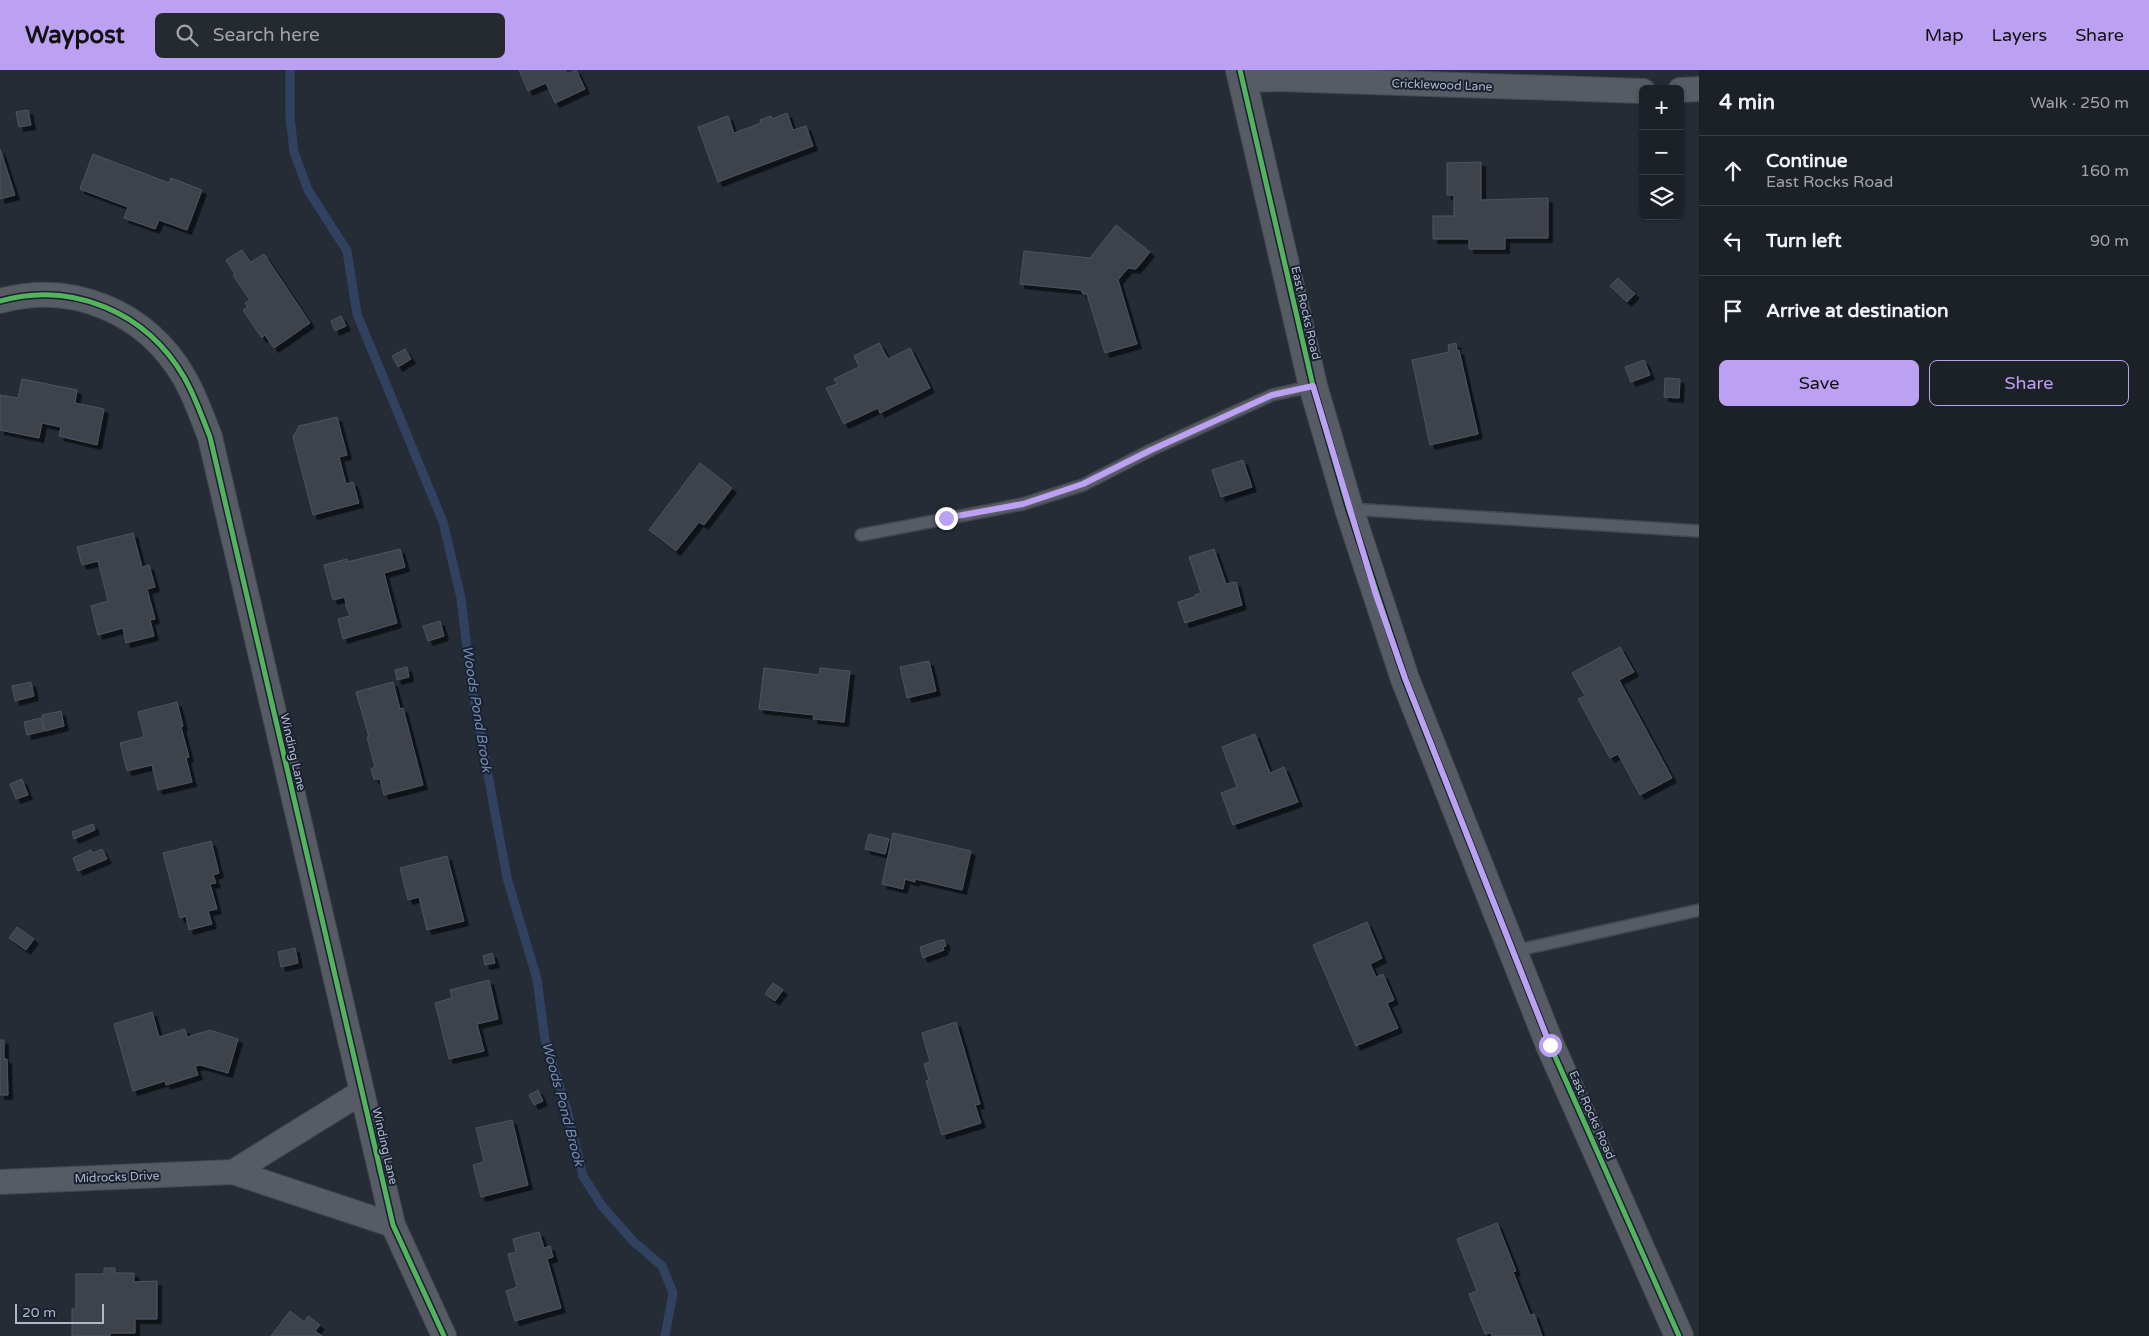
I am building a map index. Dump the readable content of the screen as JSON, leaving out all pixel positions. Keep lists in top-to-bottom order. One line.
{"streets":{"street":["Cricklewood Lane","East Rocks Road","Winding Lane","Midrocks Drive"]},"crossings":[["Cricklewood Lane","East Rocks Road"],["Winding Lane","Midrocks Drive"]],"water":["Woods Pond Brook"],"scale_bar":"20 m","page":{"header":"Waypost","search":"Search here","nav":["Map","Layers","Share"],"heading":["4 min","Walk · 250 m"],"map_buttons":["+","−"],"list":[["Continue","East Rocks Road","160 m"],["Turn left","90 m"],"Arrive at destination"],"buttons":["Save","Share"],"scale":"20 m"}}
